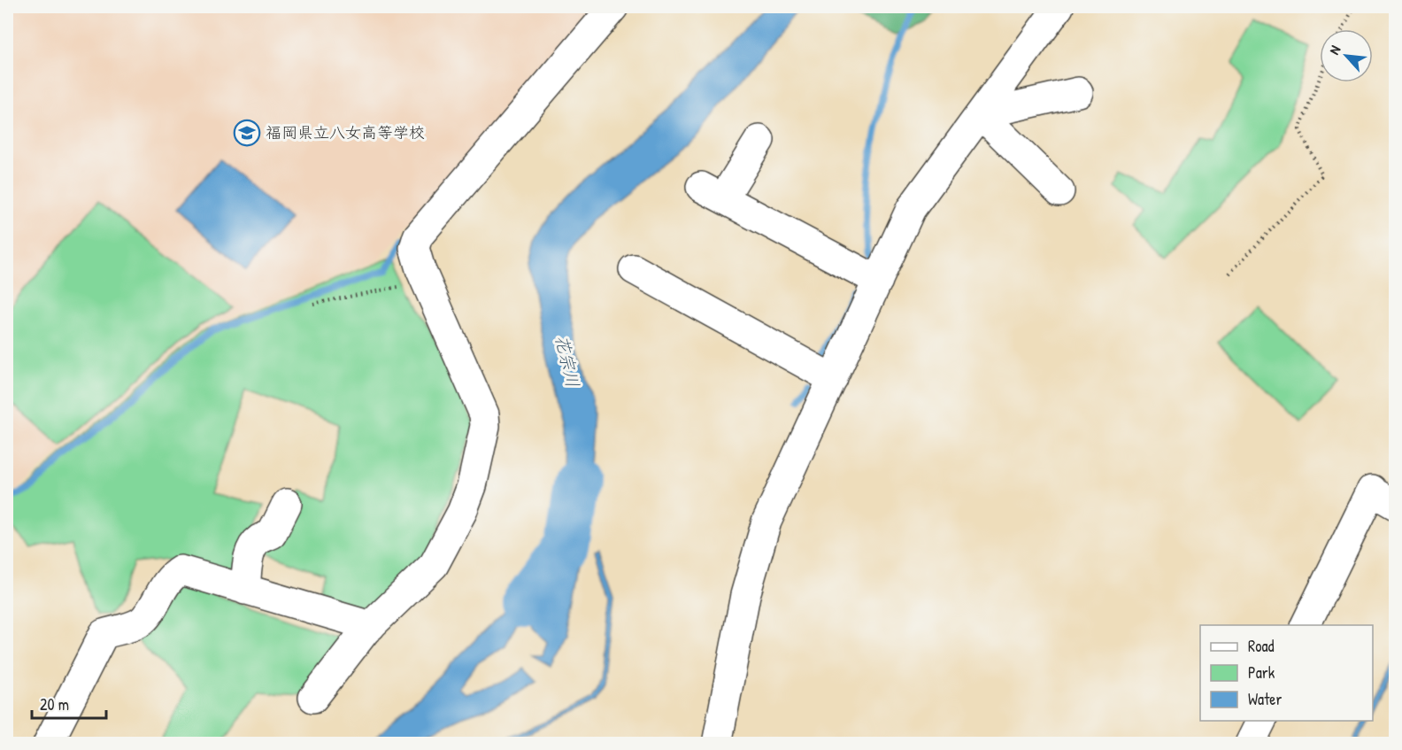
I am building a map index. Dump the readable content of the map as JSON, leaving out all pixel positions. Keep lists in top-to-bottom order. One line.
{"water":["花宗川"],"places":{"school or university":["福岡県立八女高等学校"]},"legend":["Road","Park","Water"],"scale_bar":"20 m","north":"top left"}
